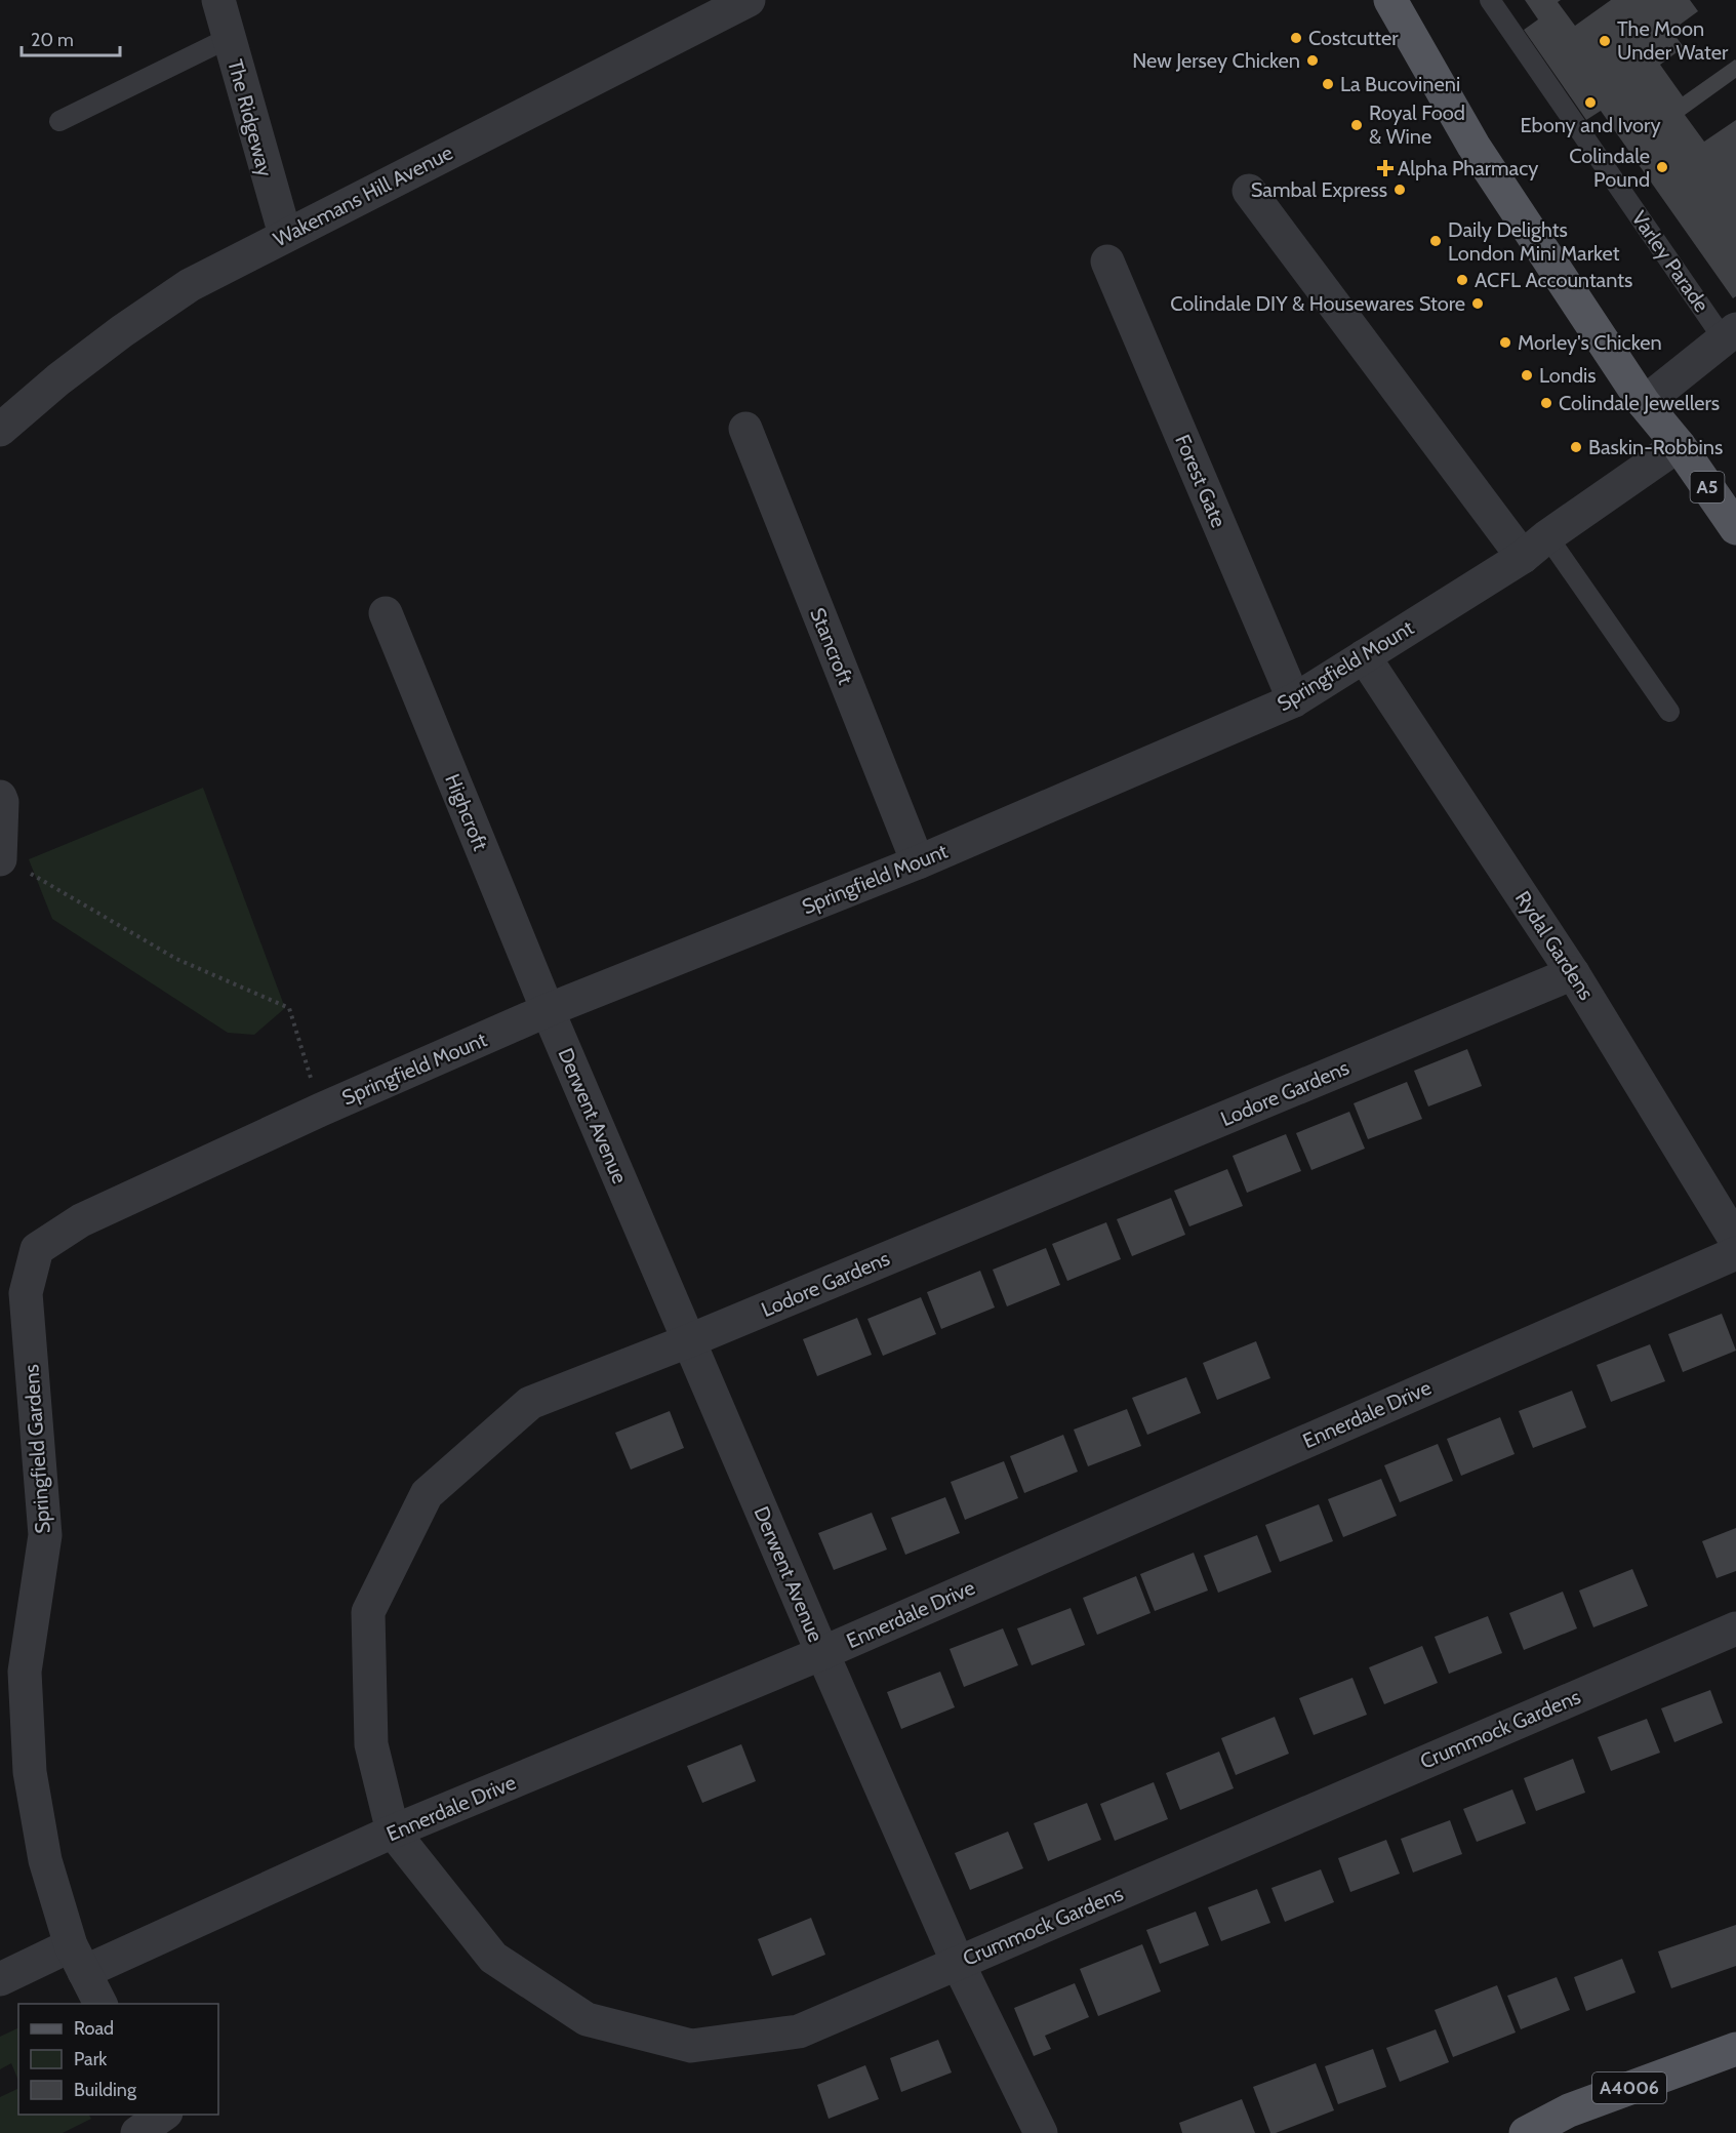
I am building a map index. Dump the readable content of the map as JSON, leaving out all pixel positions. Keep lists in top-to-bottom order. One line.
{"streets":{"main road":["A5","A4006"],"street":["The Ridgeway","Wakemans Hill Avenue","Forest Gate","Stancroft","Springfield Mount","Highcroft","Rydal Gardens","Lodore Gardens","Derwent Avenue","Ennerdale Drive","Springfield Gardens","Crummock Gardens"],"lane":["Varley Parade"]},"crossings":[["The Ridgeway","Wakemans Hill Avenue"],["Forest Gate","Springfield Mount"],["A5","Springfield Mount"],["Stancroft","Springfield Mount"],["Springfield Mount","Highcroft"],["Springfield Mount","Rydal Gardens"],["Springfield Mount","Derwent Avenue"],["Springfield Mount","Springfield Gardens"],["Highcroft","Derwent Avenue"],["Rydal Gardens","Lodore Gardens"],["Lodore Gardens","Derwent Avenue"],["Lodore Gardens","Ennerdale Drive"],["Lodore Gardens","Crummock Gardens"],["Derwent Avenue","Ennerdale Drive"],["Derwent Avenue","Crummock Gardens"],["Ennerdale Drive","Springfield Gardens"],["Ennerdale Drive","Crummock Gardens"]],"places":{"other":["Costcutter","The Moon Under Water","New Jersey Chicken","La Bucovineni","Ebony and Ivory","Royal Food & Wine","Colindale Pound","Sambal Express","Daily Delights London Mini Market","ACFL Accountants","Colindale DIY & Housewares Store","Morley's Chicken","Londis","Colindale Jewellers","Baskin-Robbins"],"health":["Alpha Pharmacy"]},"legend":["Road","Park","Building"],"scale_bar":"20 m"}
